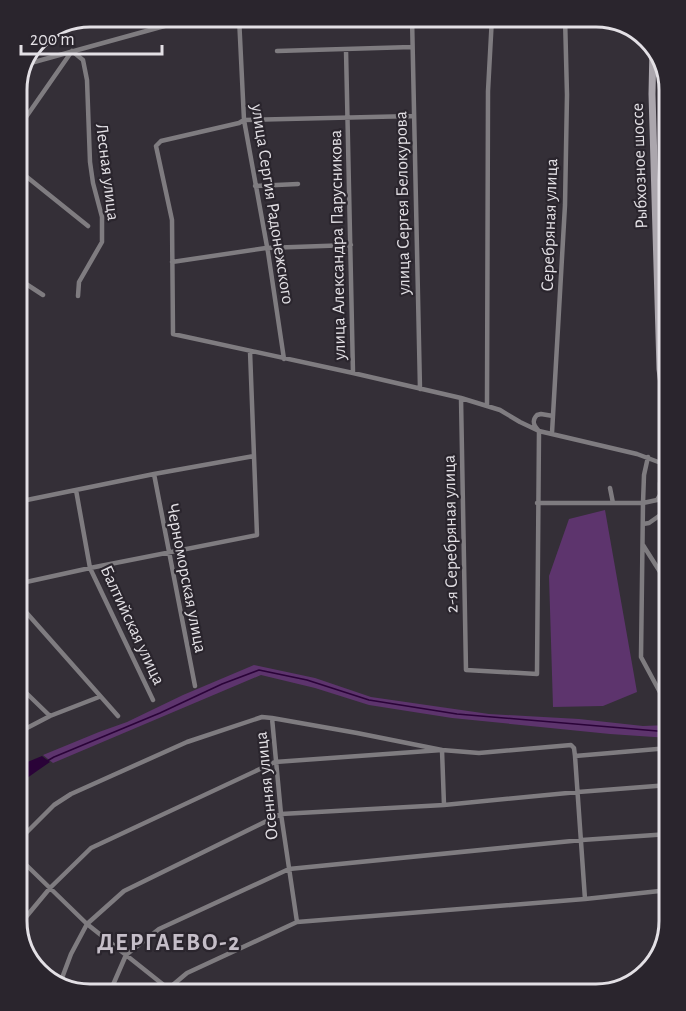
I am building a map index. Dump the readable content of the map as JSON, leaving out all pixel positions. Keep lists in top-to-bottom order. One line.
{"streets":{"street":["Рыбхозное шоссе","Лесная улица","улица Сергея Белокурова","улица Сергия Радонежского","Серебряная улица","улица Александра Парусникова","2-я Серебряная улица","Черноморская улица","Балтийская улица","Осенняя улица"]},"districts":["ДЕРГАЕВО-2"],"scale_bar":"200 m"}
